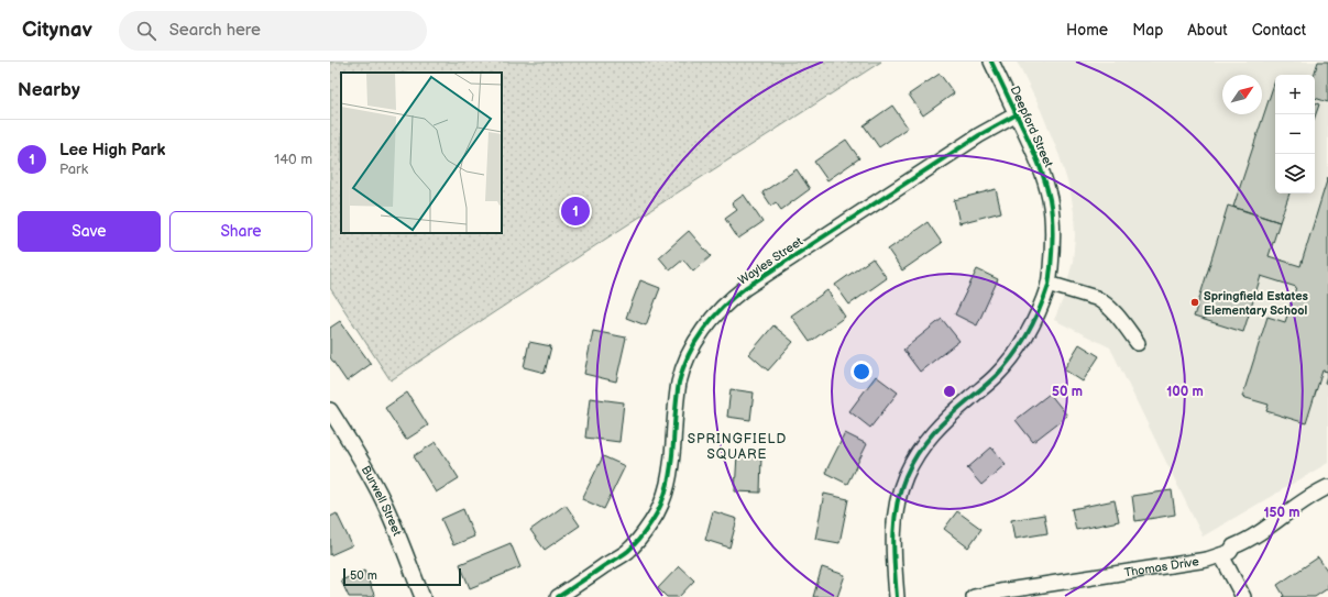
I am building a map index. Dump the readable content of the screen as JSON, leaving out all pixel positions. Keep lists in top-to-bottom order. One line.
{"streets":{"street":["Deepford Street","Wayles Street","Burwell Street","Thomas Drive"]},"crossings":[["Deepford Street","Wayles Street"]],"districts":["SPRINGFIELD SQUARE"],"places":["Springfield Estates Elementary School"],"scale_bar":"50 m","north":"top right","page":{"header":"Citynav","search":"Search here","nav":["Home","Map","About","Contact"],"heading":"Nearby","map_buttons":["+","−"],"list":[{"mark":"1","name":"Lee High Park","note":"Park","value":"140 m"}],"pins":"1","buttons":["Save","Share"],"scale":"50 m"},"rings":["50 m","100 m","150 m"]}
